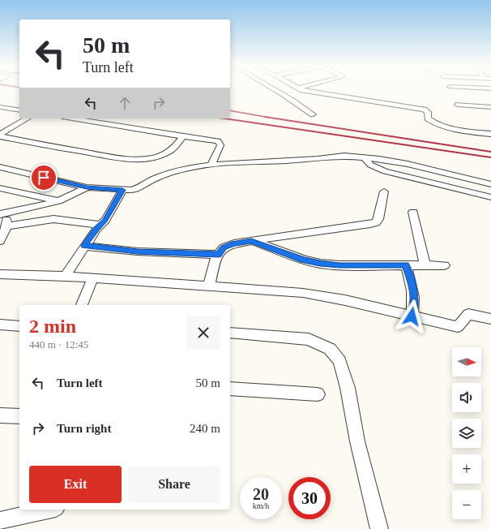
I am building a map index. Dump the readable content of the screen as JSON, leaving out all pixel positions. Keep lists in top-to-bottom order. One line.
{"north":"right","page":{"turn":["50 m","Turn left"],"heading":["2 min","440 m · 12:45"],"map_buttons":["+","−"],"list":[{"name":"Turn left","value":"50 m"},{"name":"Turn right","value":"240 m"}],"buttons":["Exit","Share"],"speed":"20 km/h","limit":"30"}}
